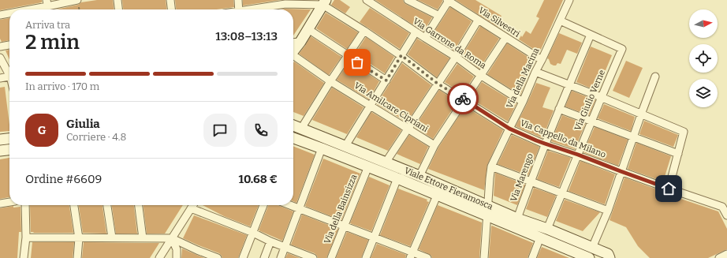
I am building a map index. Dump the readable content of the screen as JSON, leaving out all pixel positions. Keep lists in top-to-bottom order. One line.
{"streets":{"main road":["Viale Ettore Fieramosca"],"street":["Via Silvestri","Via Garrone da Roma","Via della Macina","Via Giulio Verne","Via Amilcare Cipriani","Via Cappello da Milano","Via Marengo","Via della Bainsizza"]},"crossings":[["Via Silvestri","Via della Macina"],["Via Garrone da Roma","Via della Macina"],["Via della Macina","Via Cappello da Milano"],["Via della Macina","Viale Ettore Fieramosca"],["Via Giulio Verne","Via Cappello da Milano"],["Via Giulio Verne","Via Marengo"],["Via Giulio Verne","Viale Ettore Fieramosca"],["Via Cappello da Milano","Via Marengo"],["Via Marengo","Viale Ettore Fieramosca"],["Viale Ettore Fieramosca","Via della Bainsizza"]],"north":"right","page":{"heading":["2 min","Arriva tra","13:08–13:13"],"panel":["Giulia","Corriere · 4.8","Ordine #6609","10.68 €"],"bar":"In arrivo · 170 m","round":"G"}}
